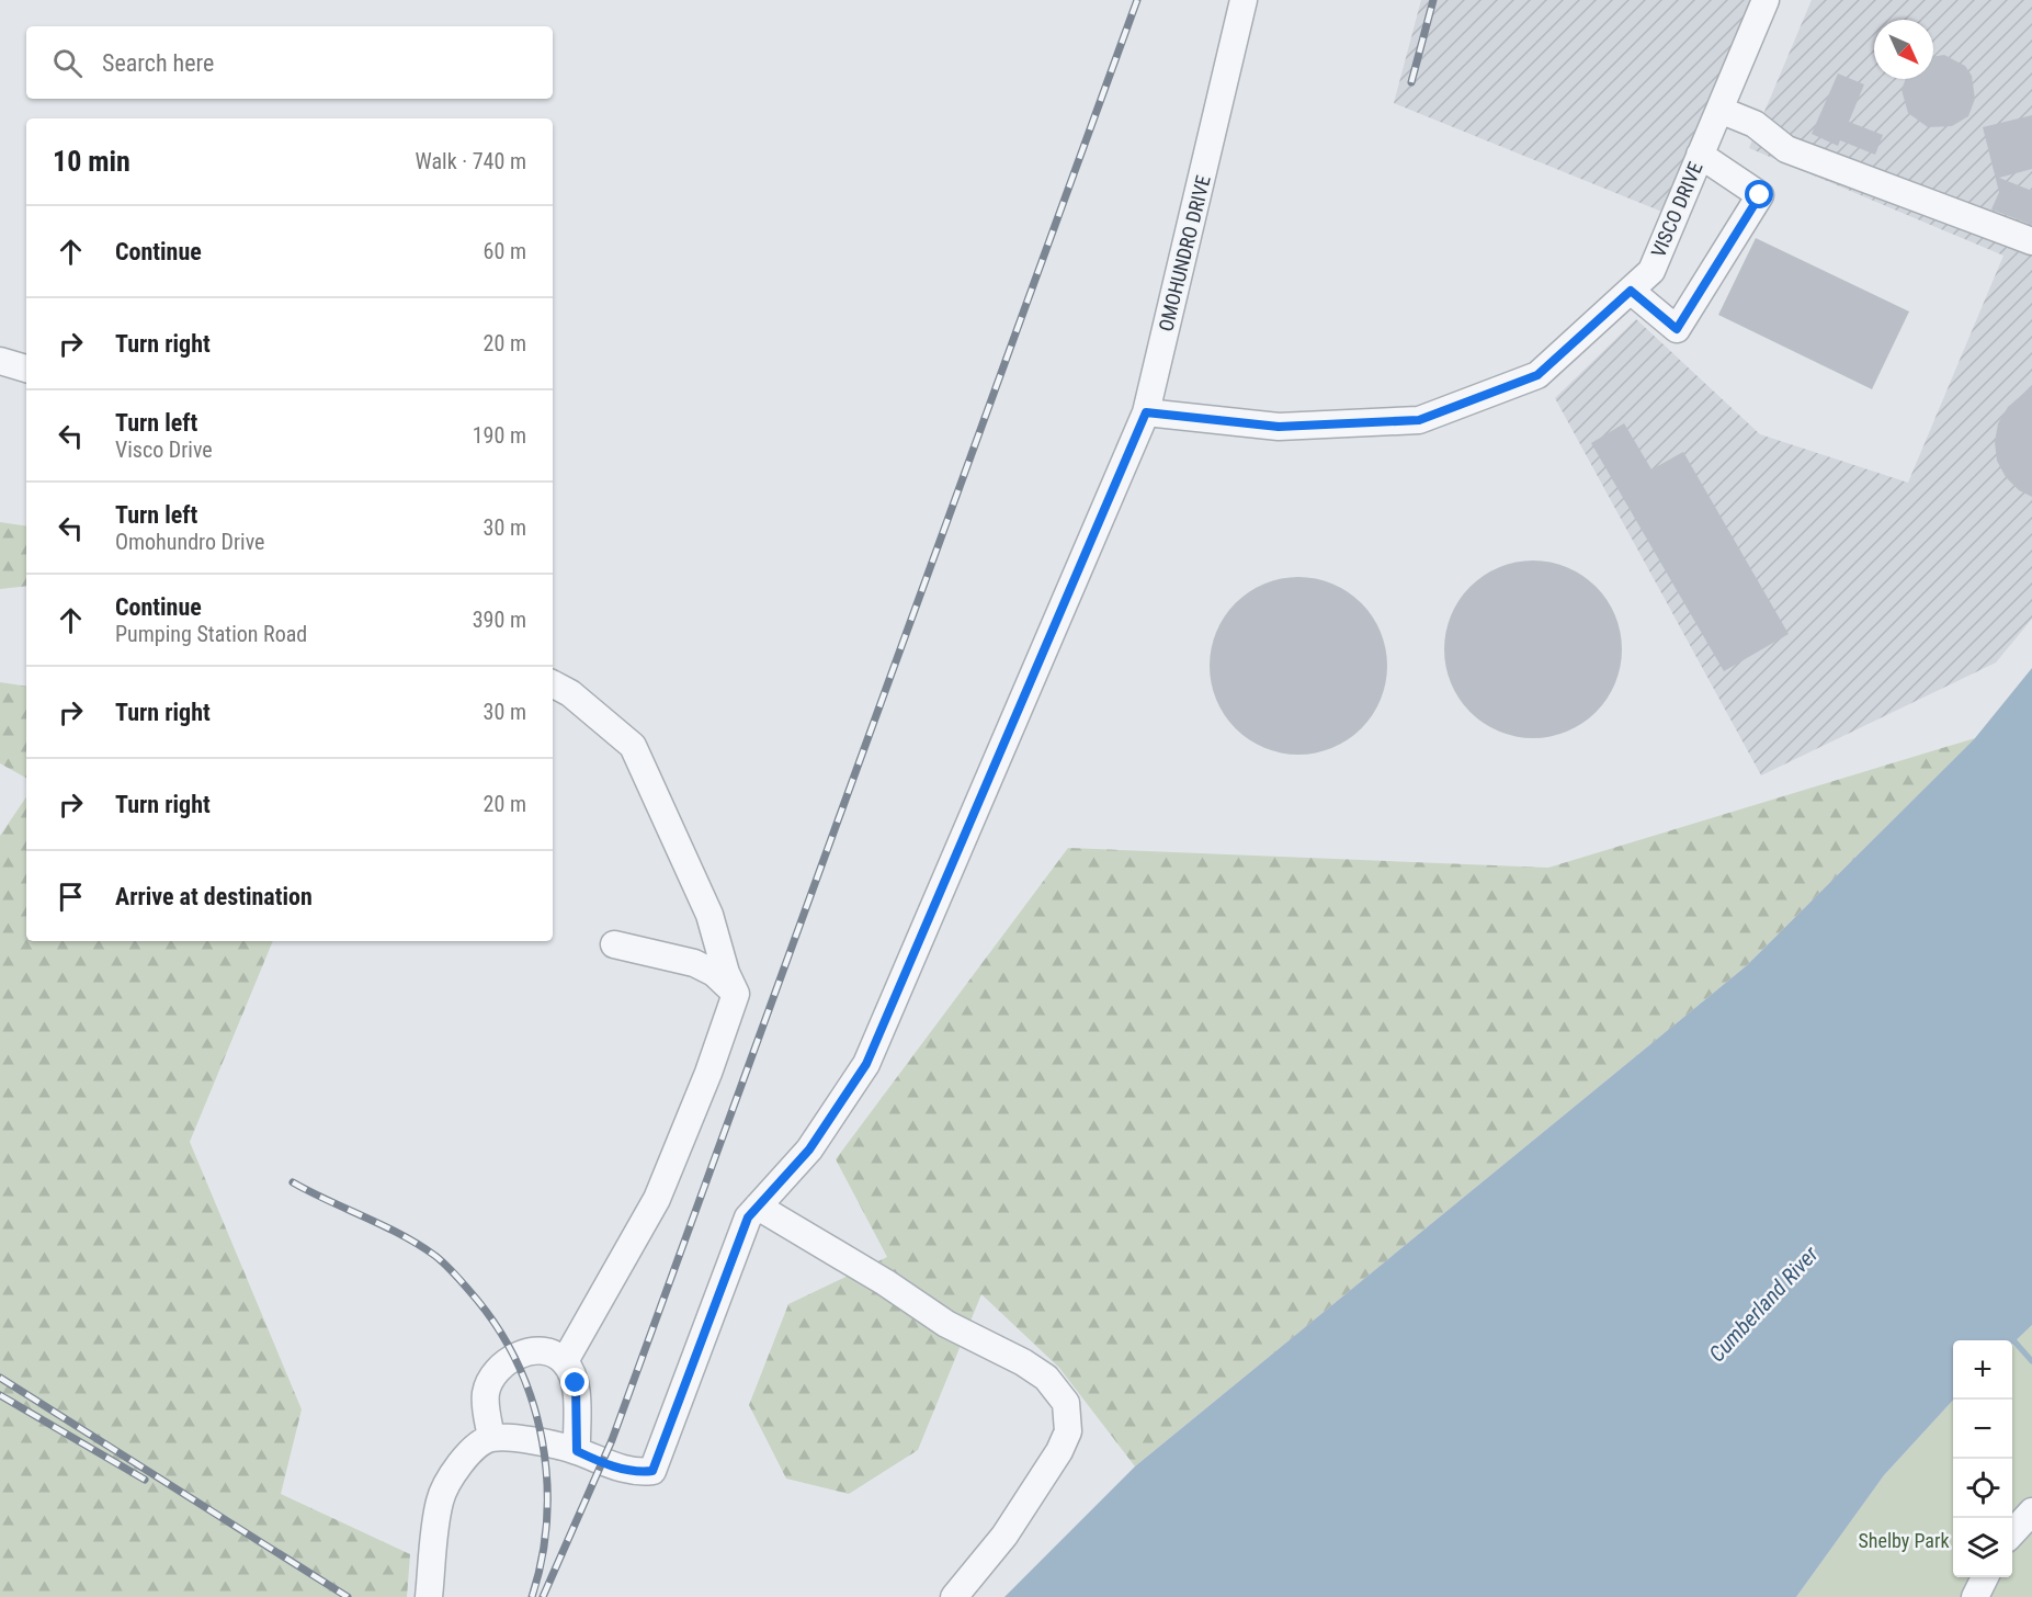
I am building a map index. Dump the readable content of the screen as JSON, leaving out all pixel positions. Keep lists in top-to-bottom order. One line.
{"streets":{"street":["VISCO DRIVE","OMOHUNDRO DRIVE"]},"crossings":[["VISCO DRIVE","OMOHUNDRO DRIVE"]],"water":["Cumberland River"],"parks":["Shelby Park"],"north":"bottom right","page":{"search":"Search here","heading":["10 min","Walk · 740 m"],"list":[["Continue","60 m"],["Turn right","20 m"],["Turn left","Visco Drive","190 m"],["Turn left","Omohundro Drive","30 m"],["Continue","Pumping Station Road","390 m"],["Turn right","30 m"],["Turn right","20 m"],"Arrive at destination"],"map_buttons":["+","−"]}}
